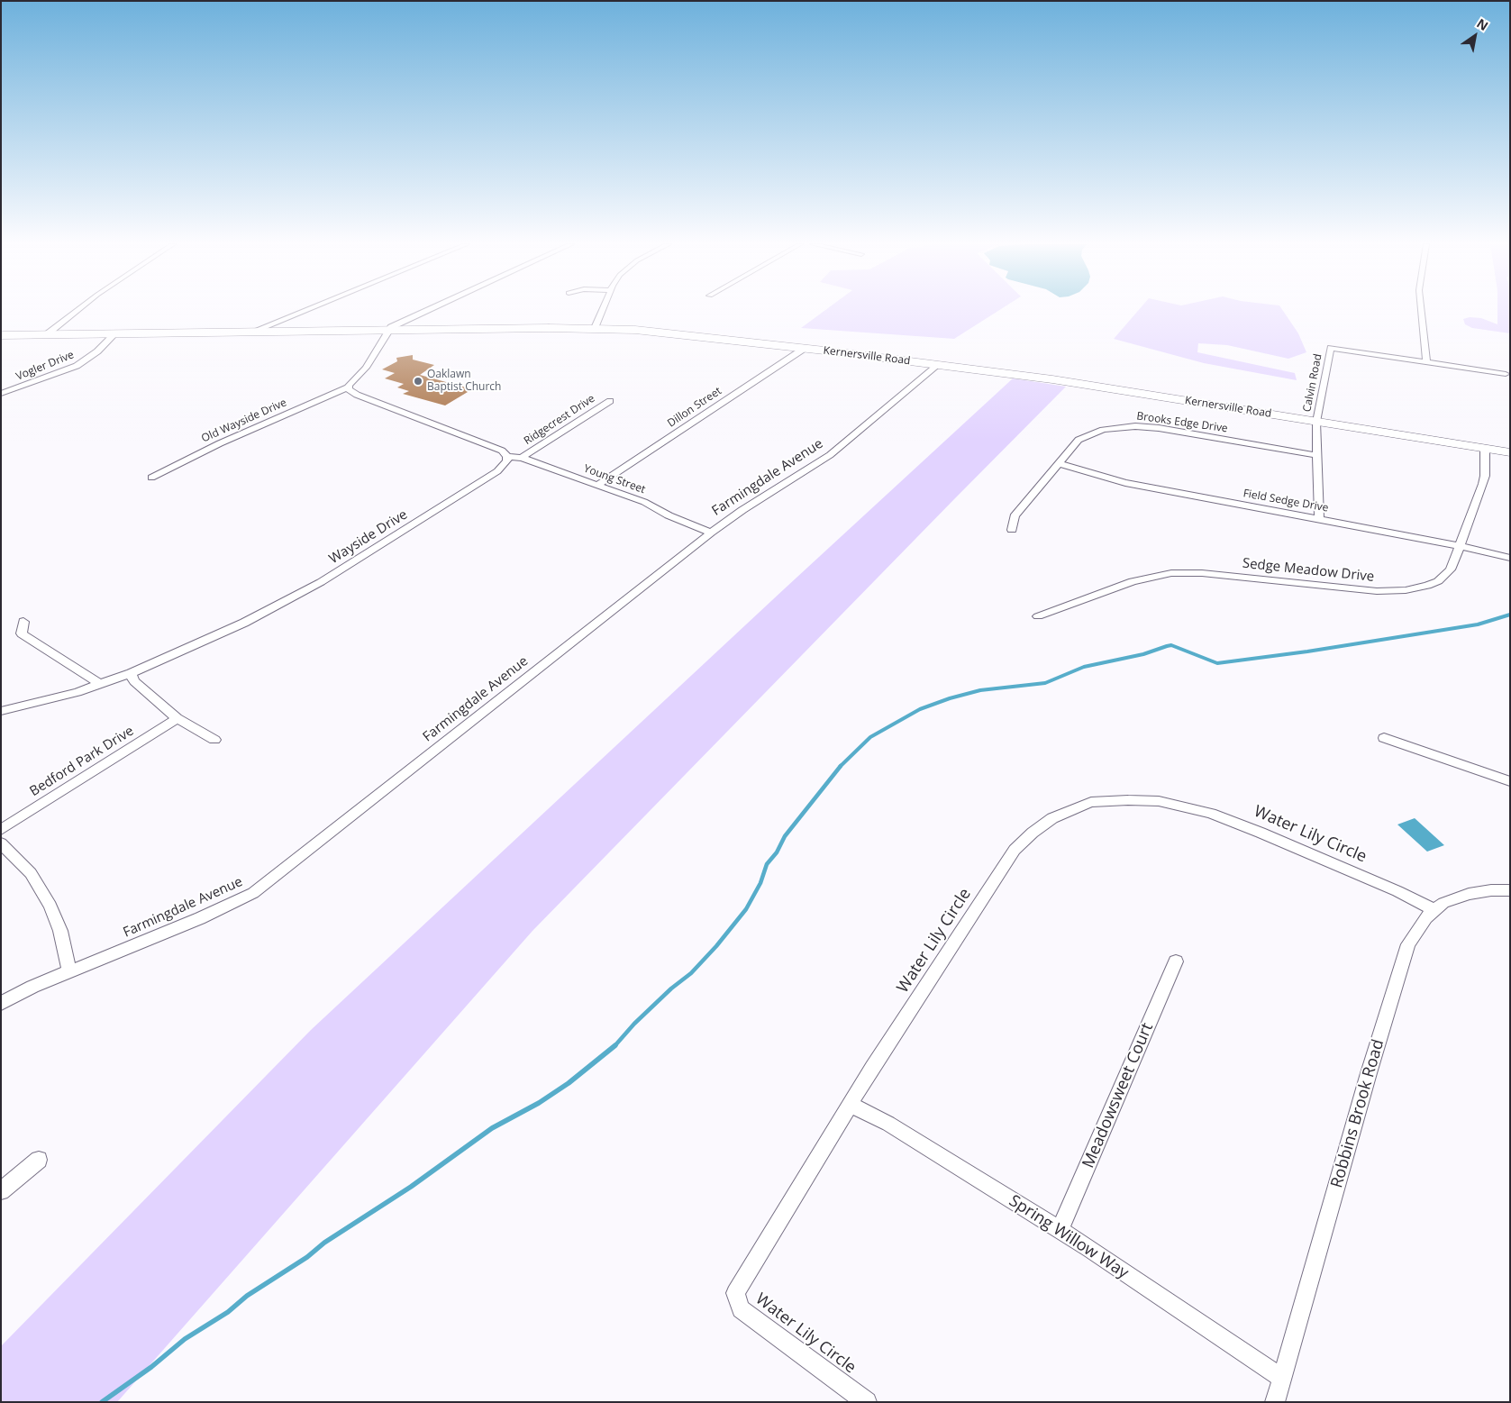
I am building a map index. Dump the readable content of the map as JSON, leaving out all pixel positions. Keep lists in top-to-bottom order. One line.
{"streets":{"main road":["Kernersville Road"],"street":["Vogler Drive","Calvin Road","Dillon Street","Ridgecrest Drive","Old Wayside Drive","Brooks Edge Drive","Farmingdale Avenue","Young Street","Field Sedge Drive","Wayside Drive","Sedge Meadow Drive","Bedford Park Drive","Water Lily Circle","Meadowsweet Court","Robbins Brook Road","Spring Willow Way"]},"crossings":[["Kernersville Road","Vogler Drive"],["Kernersville Road","Calvin Road"],["Kernersville Road","Dillon Street"],["Kernersville Road","Farmingdale Avenue"],["Kernersville Road","Sedge Meadow Drive"],["Calvin Road","Brooks Edge Drive"],["Calvin Road","Field Sedge Drive"],["Dillon Street","Young Street"],["Ridgecrest Drive","Young Street"],["Brooks Edge Drive","Field Sedge Drive"],["Farmingdale Avenue","Young Street"],["Young Street","Wayside Drive"],["Field Sedge Drive","Sedge Meadow Drive"],["Water Lily Circle","Robbins Brook Road"],["Water Lily Circle","Spring Willow Way"],["Meadowsweet Court","Spring Willow Way"],["Robbins Brook Road","Spring Willow Way"]],"places":["Oaklawn Baptist Church"],"north":"top right"}
